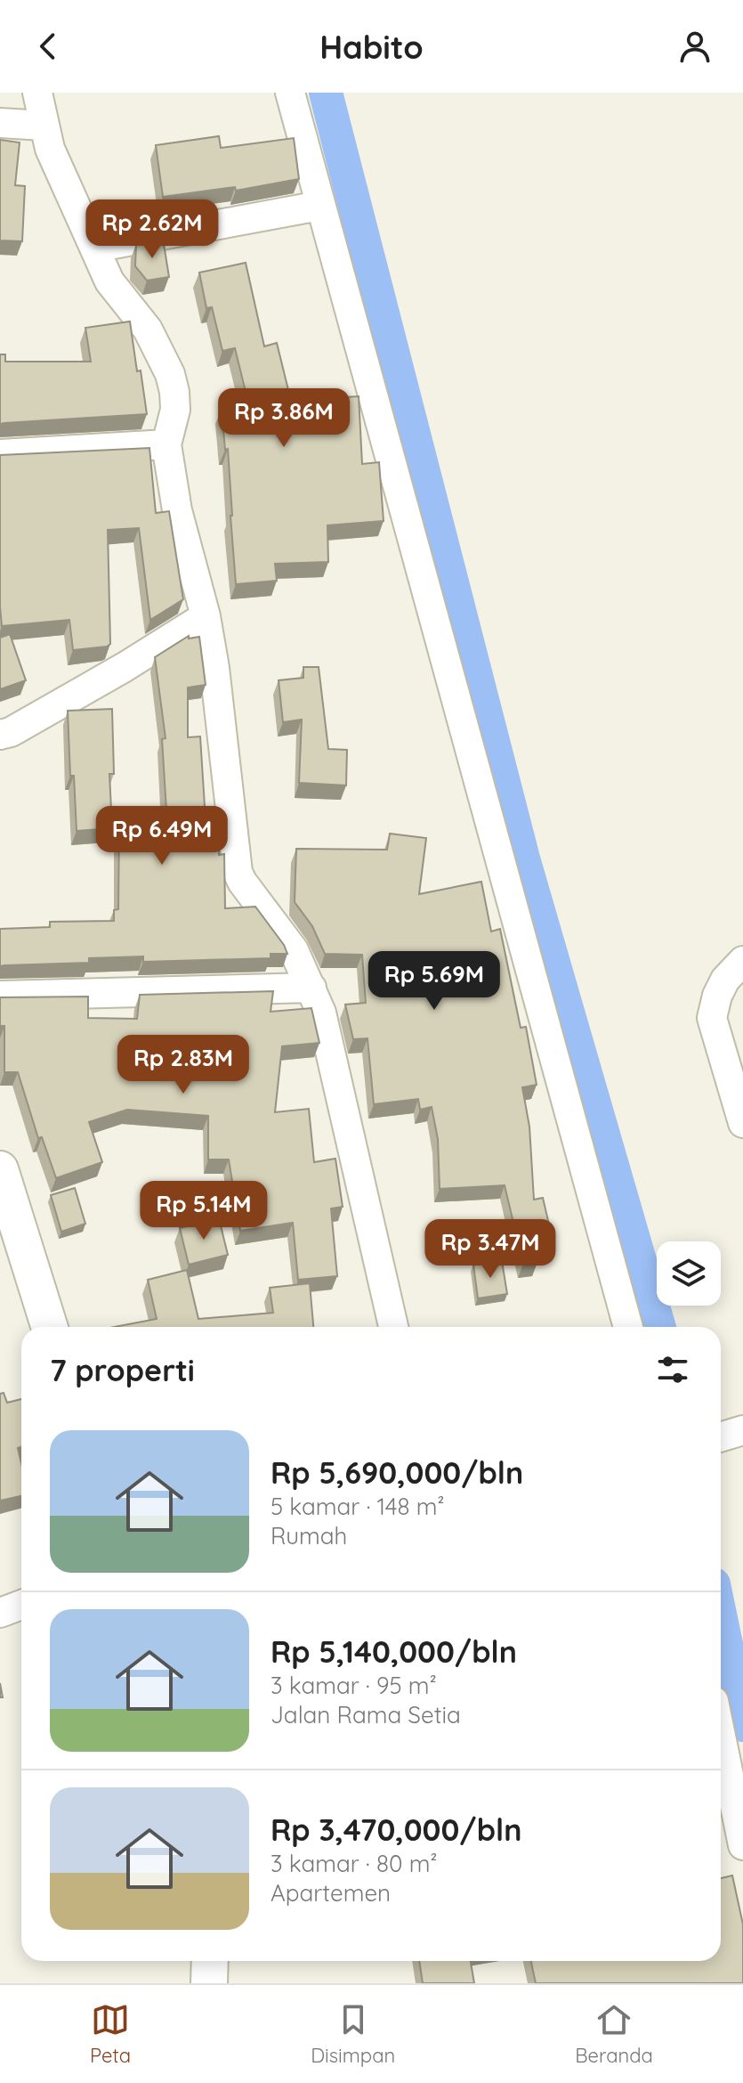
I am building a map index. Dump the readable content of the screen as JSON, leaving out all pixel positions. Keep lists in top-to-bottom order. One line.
{"page":{"header":"Habito","price":["Rp 2.62M","Rp 3.86M","Rp 6.49M","Rp 5.69M","Rp 2.83M","Rp 5.14M","Rp 3.47M"],"heading":"7 properti","list":[{"name":"Rp 5,690,000/bln","note":"5 kamar · 148 m² · Rumah"},{"name":"Rp 5,140,000/bln","note":"3 kamar · 95 m² · Jalan Rama Setia"},{"name":"Rp 3,470,000/bln","note":"3 kamar · 80 m² · Apartemen"}],"tabs":["Peta","Disimpan","Beranda"]}}
